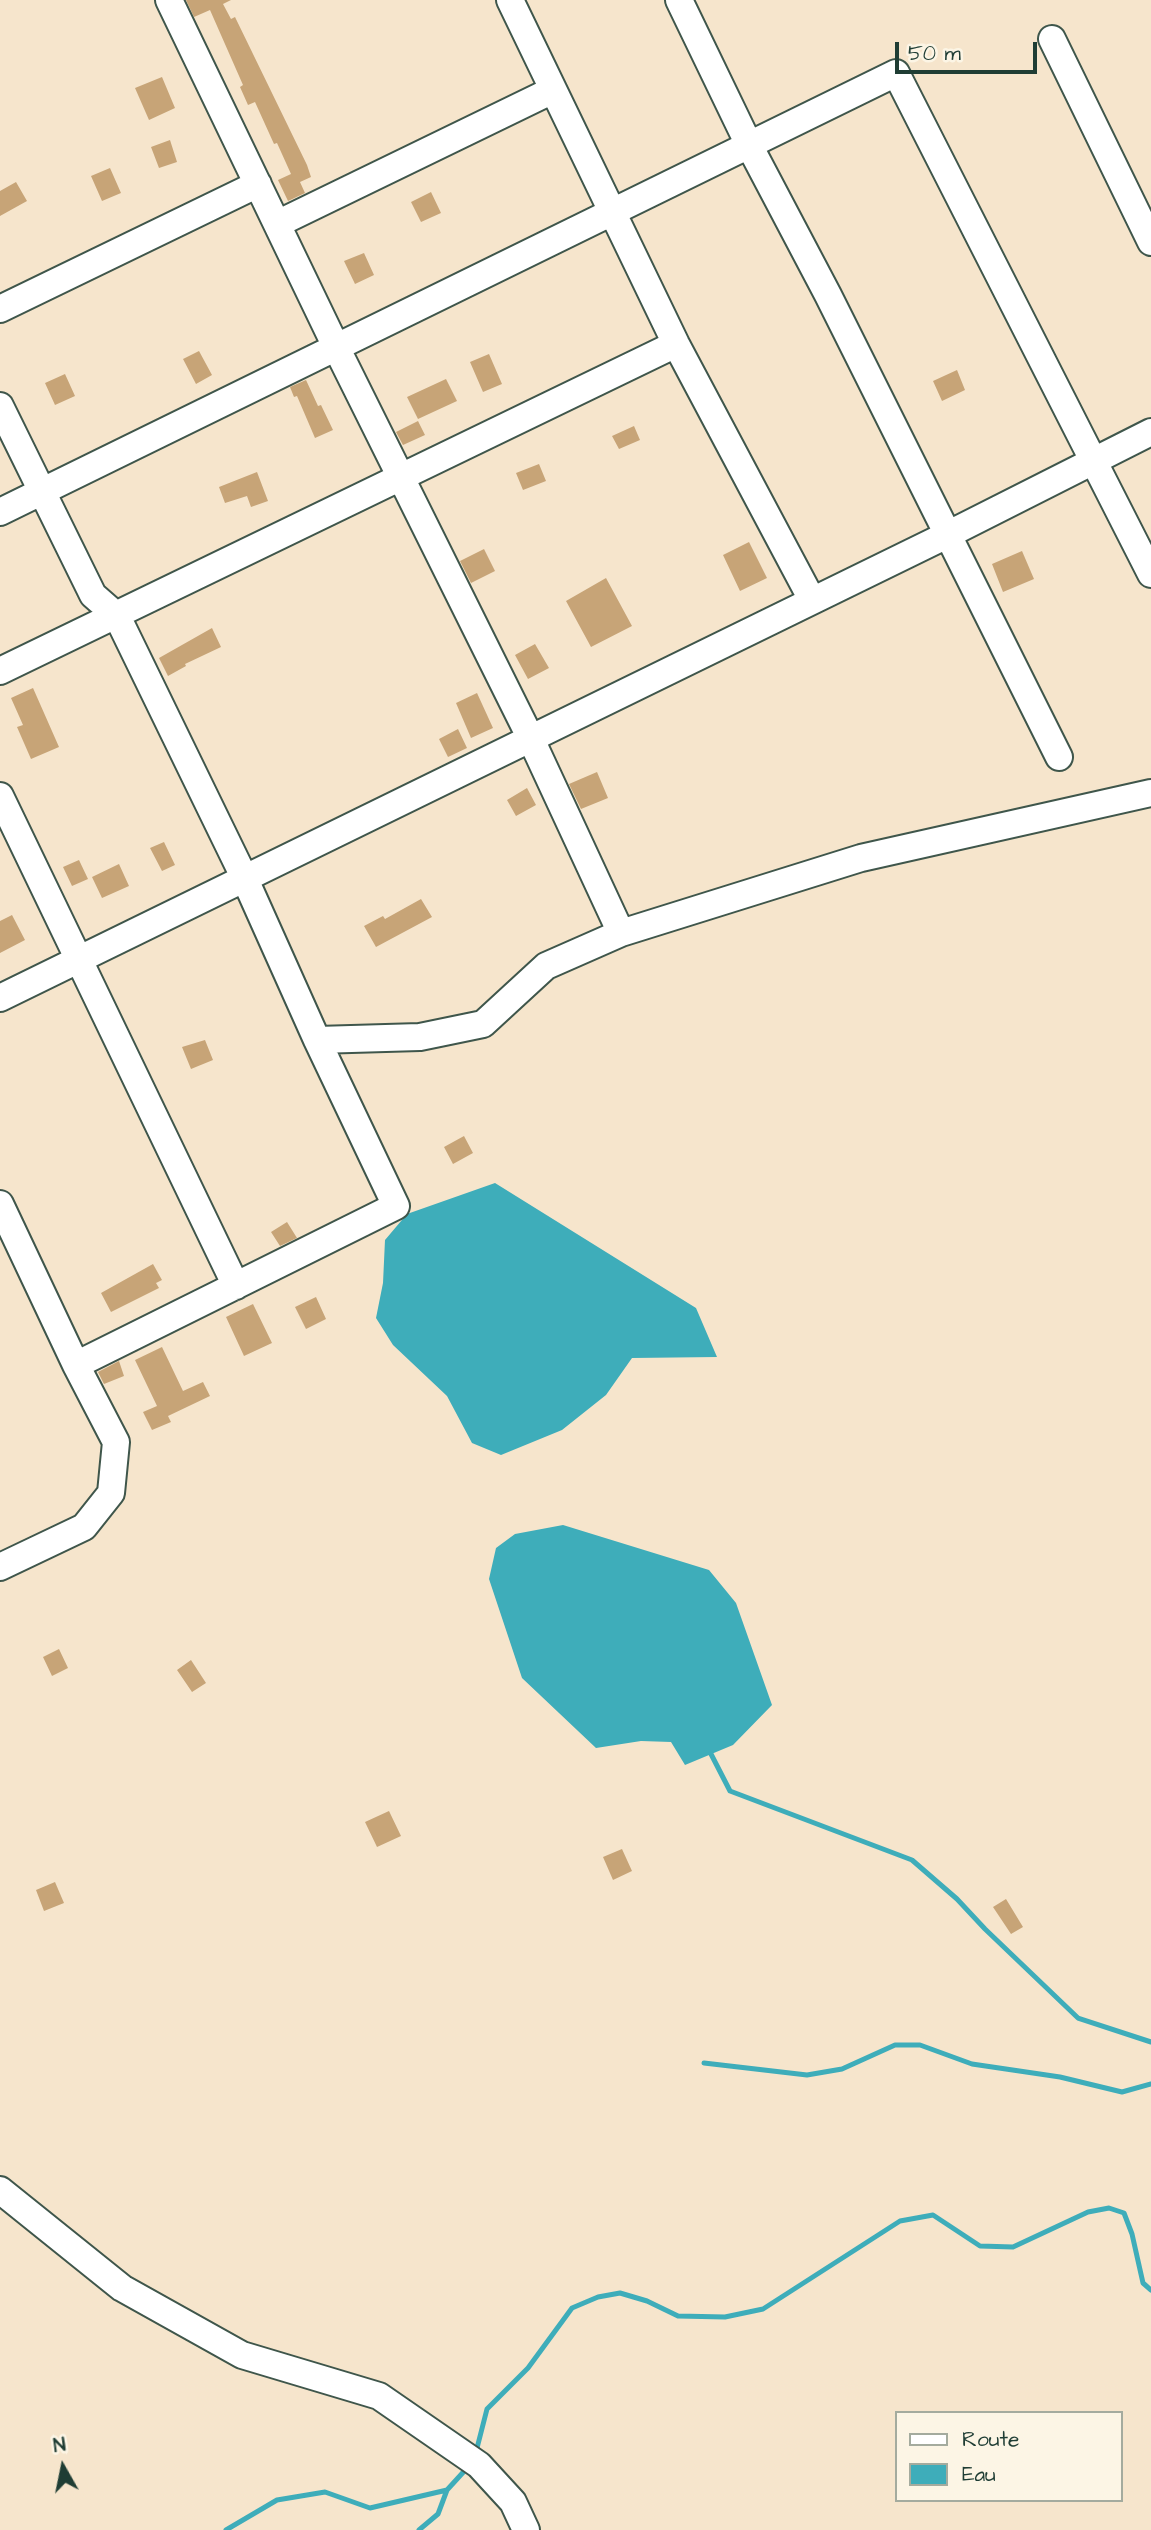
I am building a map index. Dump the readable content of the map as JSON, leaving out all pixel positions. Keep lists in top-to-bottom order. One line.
{"legend":["Route","Eau"],"scale_bar":"50 m","north":"top"}
